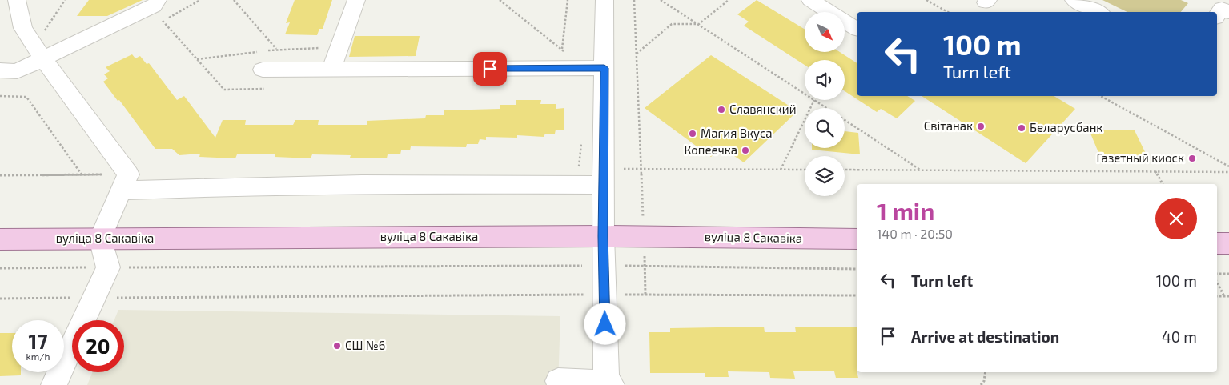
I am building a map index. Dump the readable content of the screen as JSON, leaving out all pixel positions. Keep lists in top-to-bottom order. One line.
{"streets":{"main road":["вуліца 8 Сакавіка"]},"places":["Славянский","Світанак","Беларусбанк","Магия Вкуса","Копеечка","Газетный киоск","СШ №6"],"north":"bottom right","page":{"turn":["100 m","Turn left"],"heading":["1 min","140 m · 20:50"],"list":[{"name":"Turn left","value":"100 m"},{"name":"Arrive at destination","value":"40 m"}],"speed":"17 km/h","limit":"20"}}
